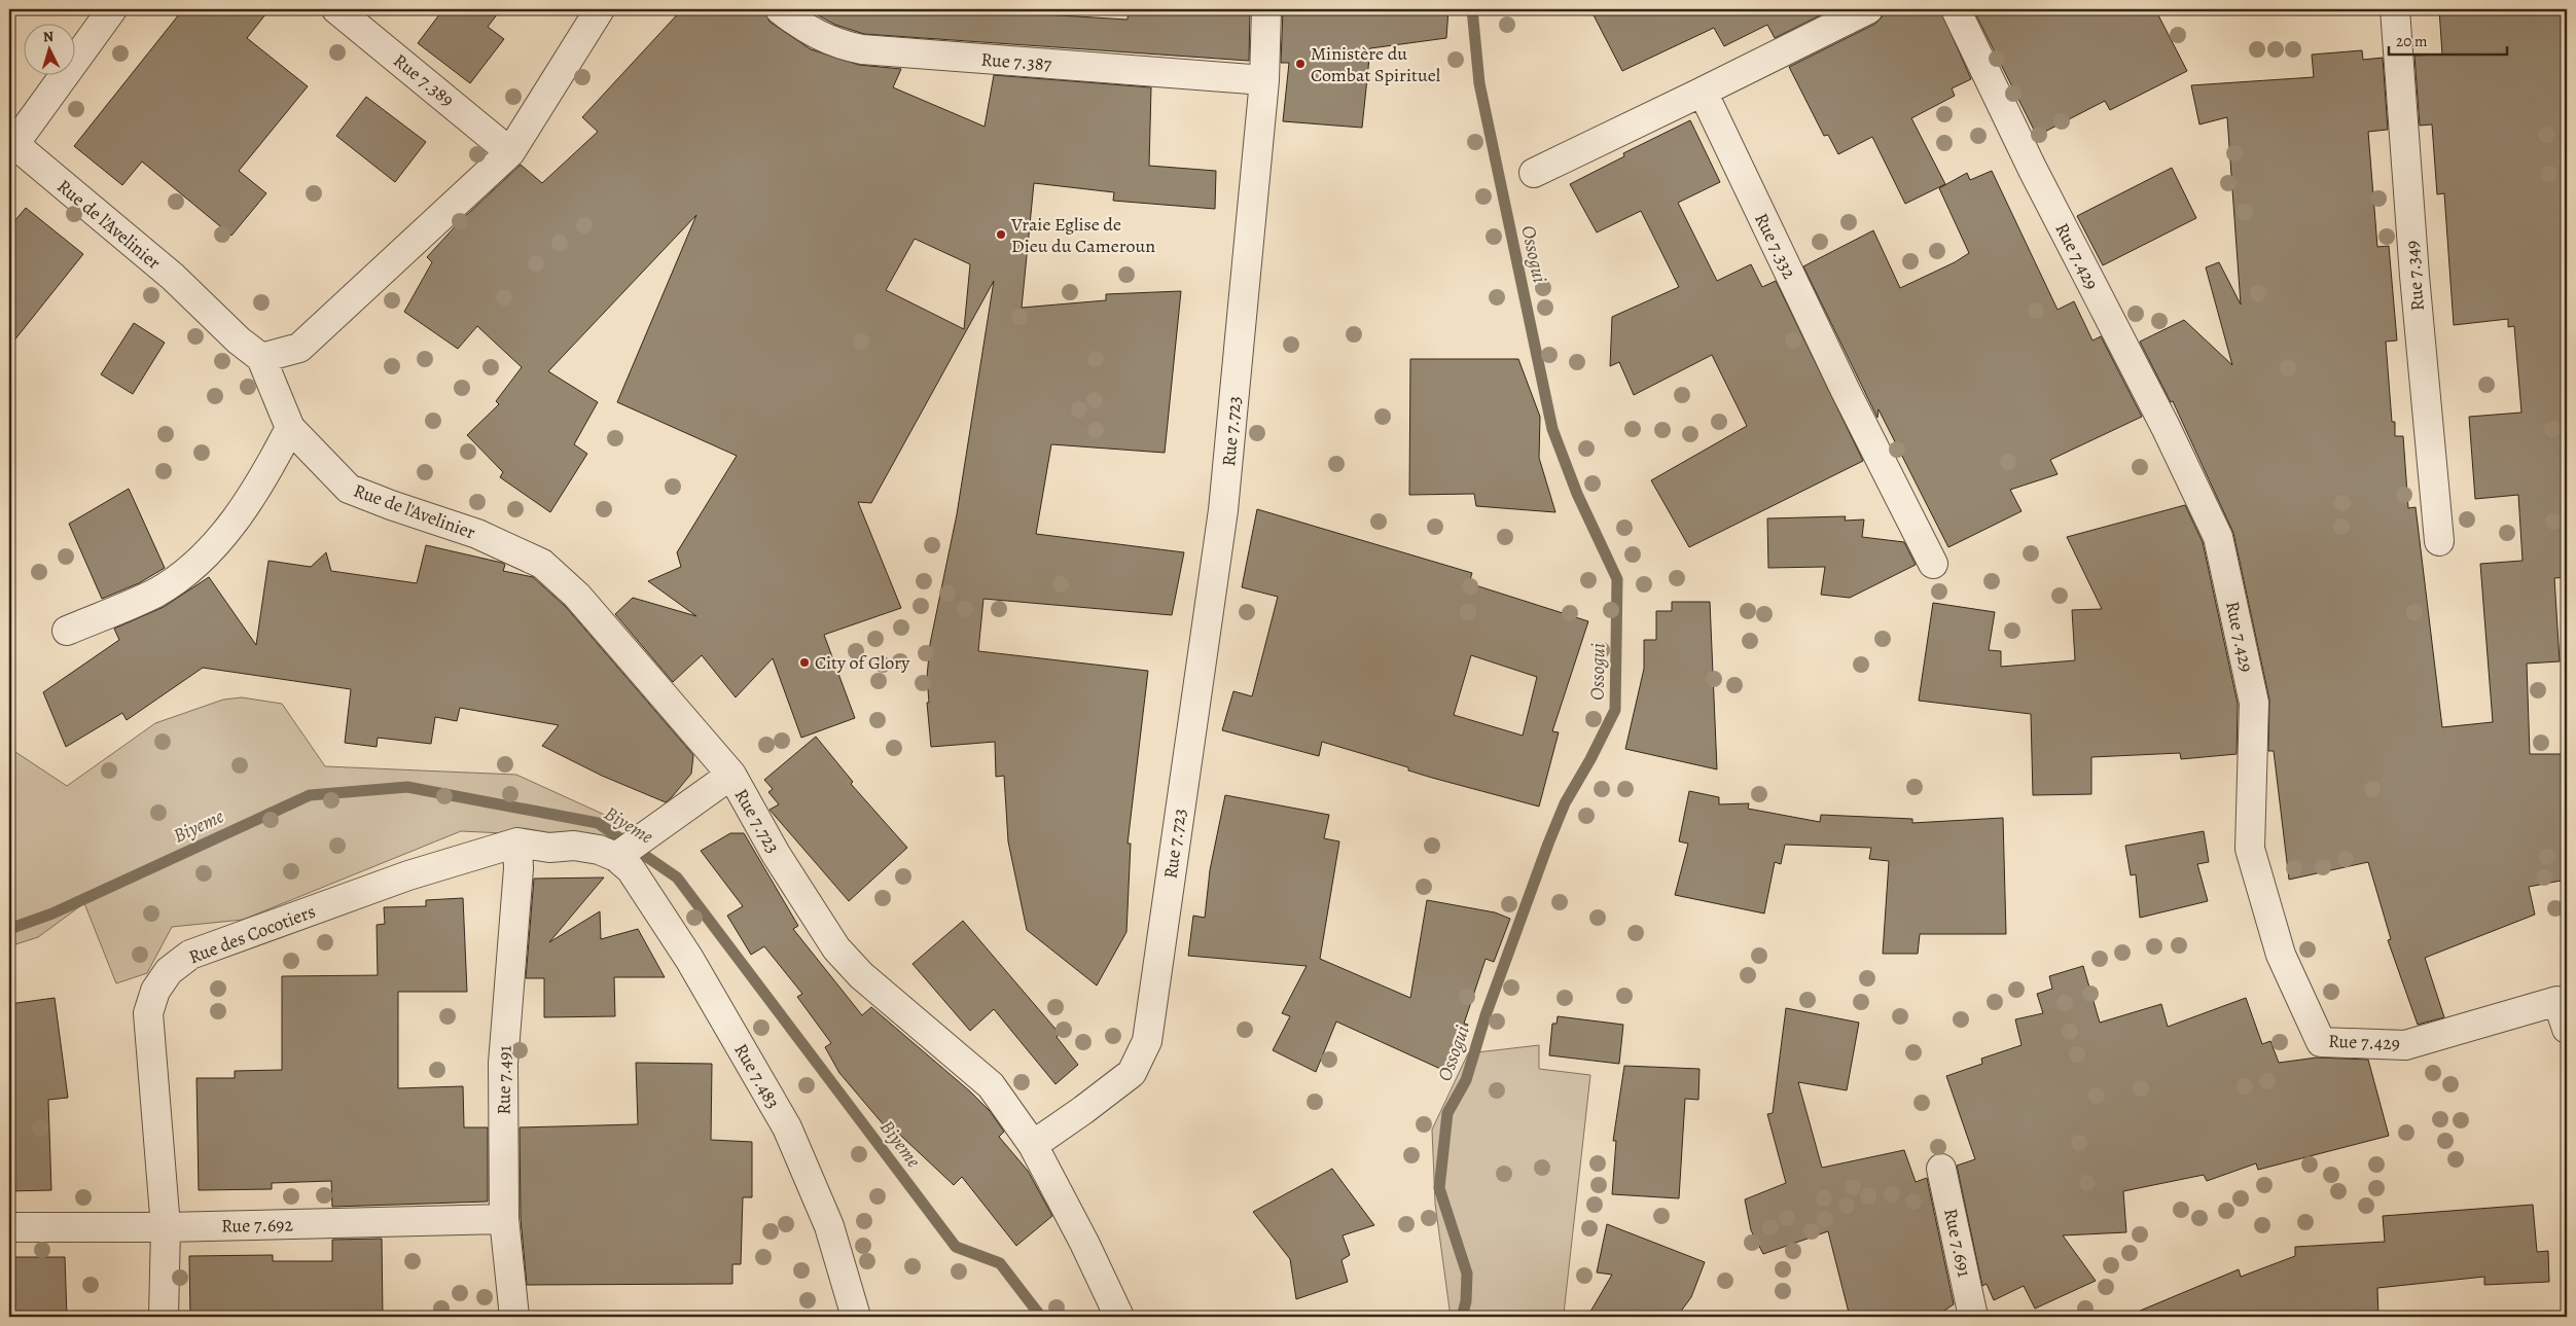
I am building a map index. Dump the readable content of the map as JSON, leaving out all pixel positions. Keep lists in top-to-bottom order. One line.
{"streets":{"street":["Rue 7.387","Rue 7.389","Rue de l'Avelinier","Rue 7.332","Rue 7.429","Rue 7.349","Rue 7.723","Rue des Cocotiers","Rue 7.483","Rue 7.491","Rue 7.692","Rue 7.691"]},"crossings":[["Rue 7.387","Rue 7.723"],["Rue de l'Avelinier","Rue 7.723"],["Rue des Cocotiers","Rue 7.483"],["Rue des Cocotiers","Rue 7.491"],["Rue des Cocotiers","Rue 7.692"],["Rue 7.491","Rue 7.692"]],"water":["Ossogui","Biyeme"],"places":["Ministère du Combat Spirituel","Vraie Eglise de Dieu du Cameroun","City of Glory"],"scale_bar":"20 m","north":"top"}
